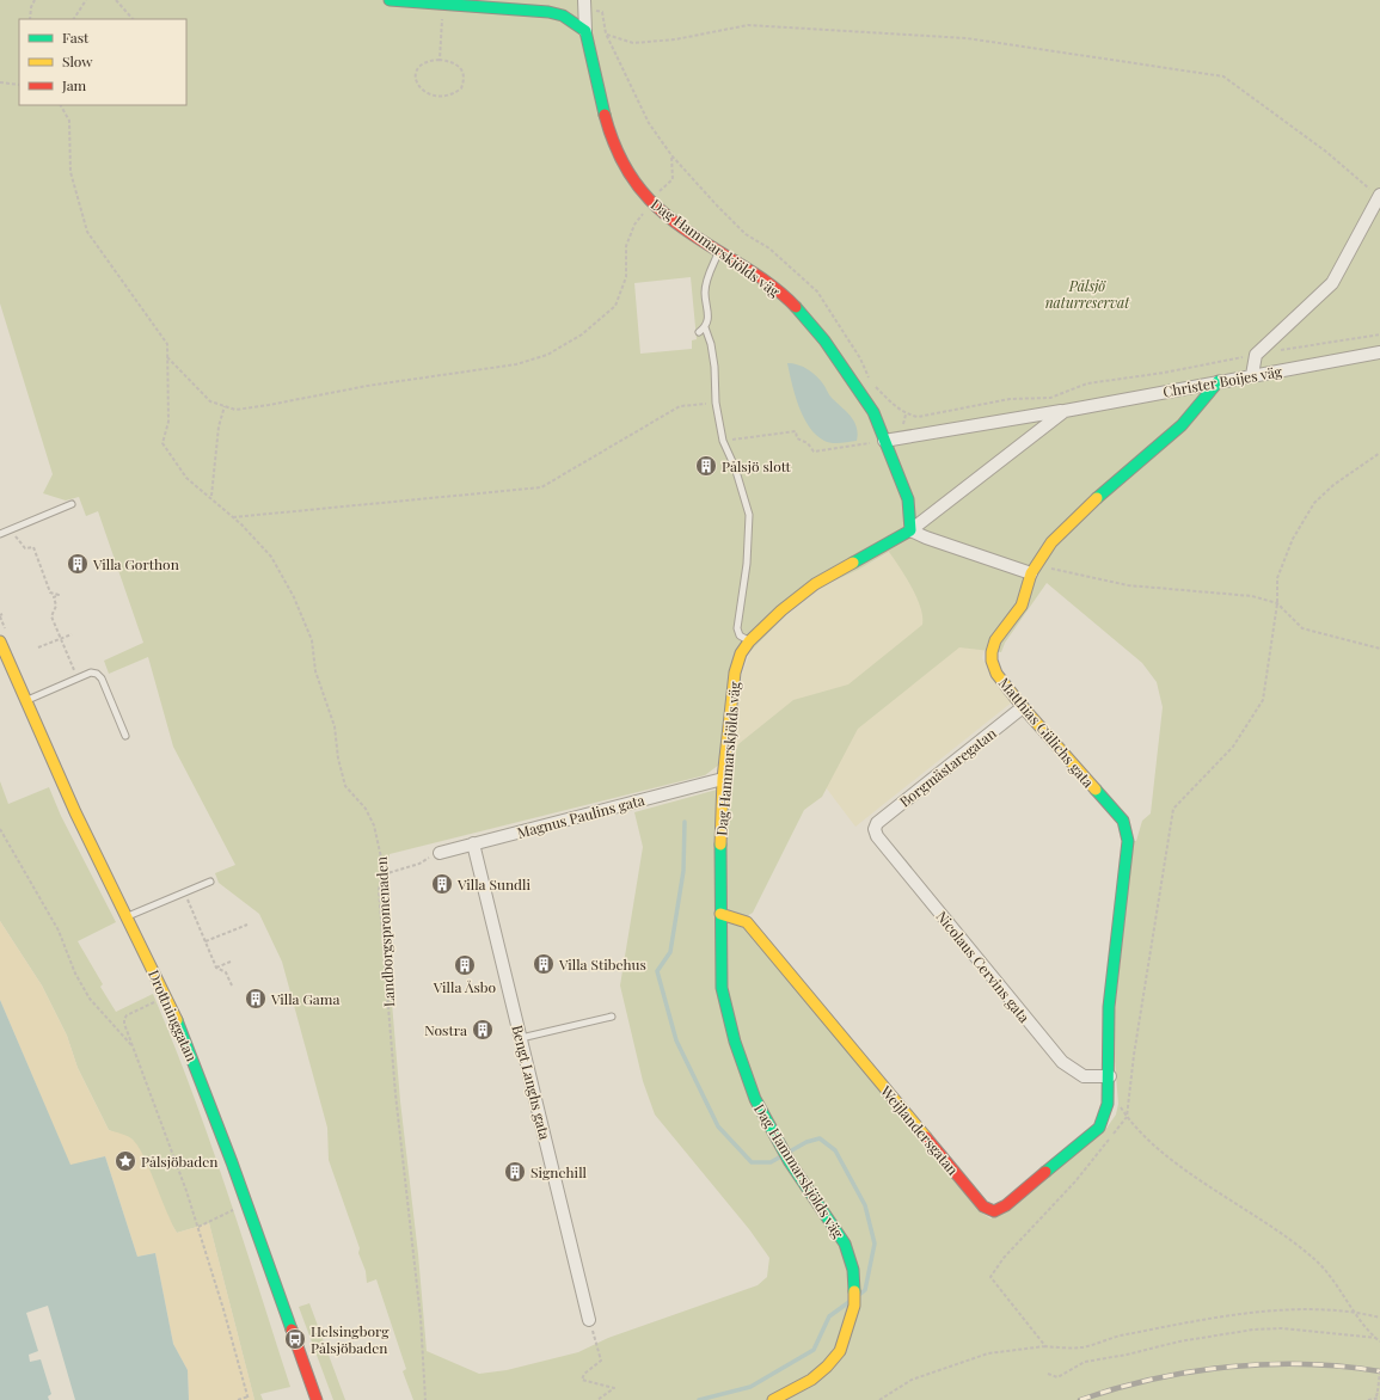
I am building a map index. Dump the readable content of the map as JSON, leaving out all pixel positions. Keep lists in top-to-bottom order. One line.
{"streets":{"street":["Dag Hammarskjölds väg","Christer Boijes väg","Matthias Gülichs gata","Borgmästaregatan","Magnus Paulins gata","Nicolaus Cervins gata","Drottninggatan","Bengt Langhs gata","Weijlandersgatan"],"path":["Landborgspromenaden"]},"crossings":[["Dag Hammarskjölds väg","Christer Boijes väg"],["Dag Hammarskjölds väg","Magnus Paulins gata"],["Dag Hammarskjölds väg","Weijlandersgatan"],["Christer Boijes väg","Matthias Gülichs gata"],["Matthias Gülichs gata","Borgmästaregatan"],["Matthias Gülichs gata","Nicolaus Cervins gata"],["Matthias Gülichs gata","Weijlandersgatan"],["Borgmästaregatan","Nicolaus Cervins gata"],["Magnus Paulins gata","Bengt Langhs gata"],["Nicolaus Cervins gata","Weijlandersgatan"]],"parks":["Pålsjö naturreservat"],"places":{"building":["Pålsjö slott","Villa Gorthon","Villa Sundli","Villa Stibehus","Villa Åsbo","Villa Gama","Nostra","Signehill"],"place":["Pålsjöbaden"],"bus stop":["Helsingborg Pålsjöbaden"]},"legend":["Fast","Slow","Jam"]}
